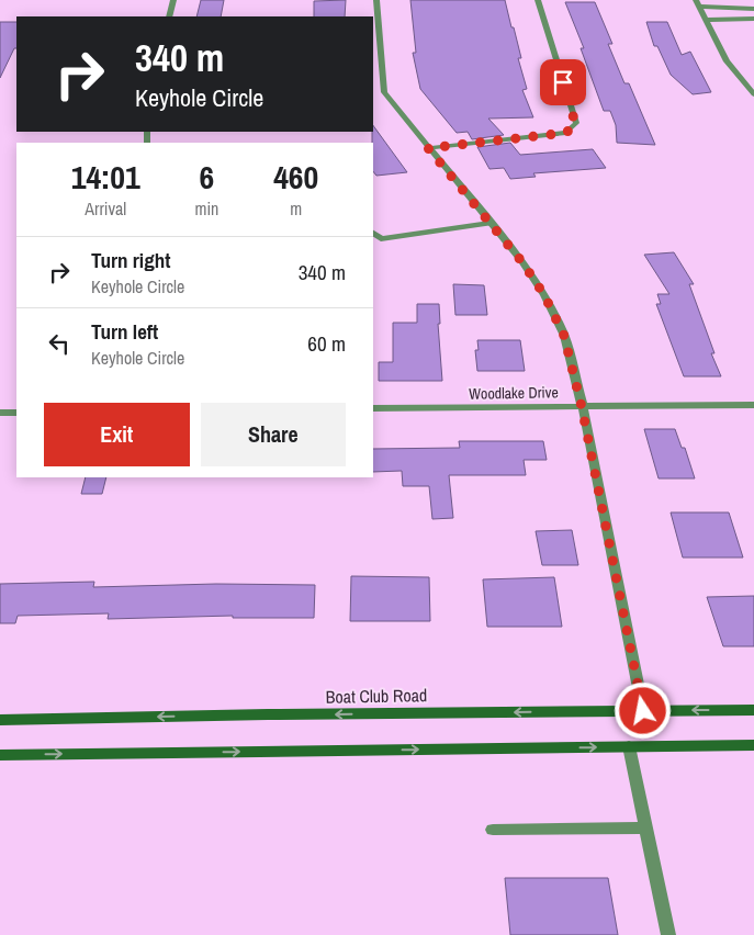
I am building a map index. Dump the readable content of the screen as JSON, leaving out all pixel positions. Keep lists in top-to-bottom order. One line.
{"streets":{"main road":["Boat Club Road"],"street":["Woodlake Drive"]},"page":{"turn":["340 m","Keyhole Circle"],"eta":["14:01","Arrival","6","min","460","m"],"list":[{"name":"Turn right","note":"Keyhole Circle","value":"340 m"},{"name":"Turn left","note":"Keyhole Circle","value":"60 m"}],"buttons":["Exit","Share"]}}
